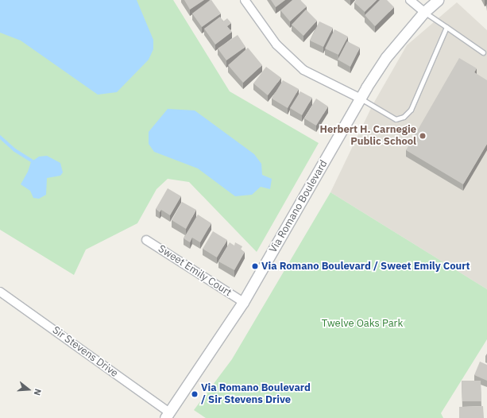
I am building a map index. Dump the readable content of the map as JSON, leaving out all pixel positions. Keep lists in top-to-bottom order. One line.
{"streets":{"street":["Via Romano Boulevard","Sweet Emily Court","Sir Stevens Drive"]},"crossings":[["Via Romano Boulevard","Sweet Emily Court"],["Via Romano Boulevard","Sir Stevens Drive"]],"parks":["Twelve Oaks Park"],"places":["Herbert H. Carnegie Public School","Via Romano Boulevard / Sweet Emily Court","Via Romano Boulevard / Sir Stevens Drive"],"north":"right"}
